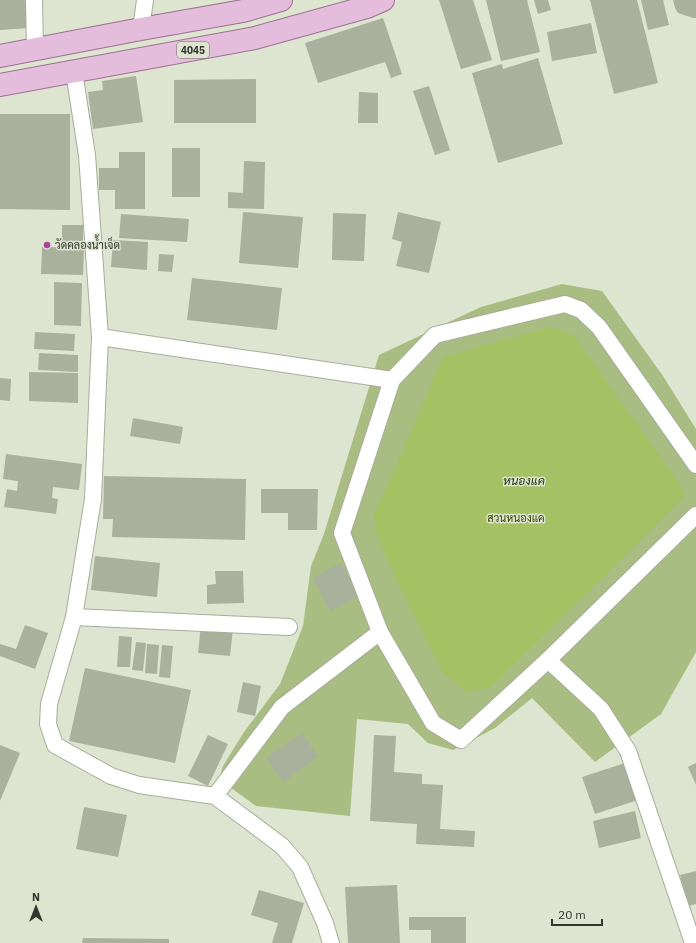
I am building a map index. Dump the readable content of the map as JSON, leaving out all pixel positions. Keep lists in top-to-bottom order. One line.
{"streets":{"main road":["4045"]},"water":["หนองแค"],"parks":["สวนหนองแค"],"places":["วัดคลองน้ำเจ็ด"],"scale_bar":"20 m","north":"top"}
